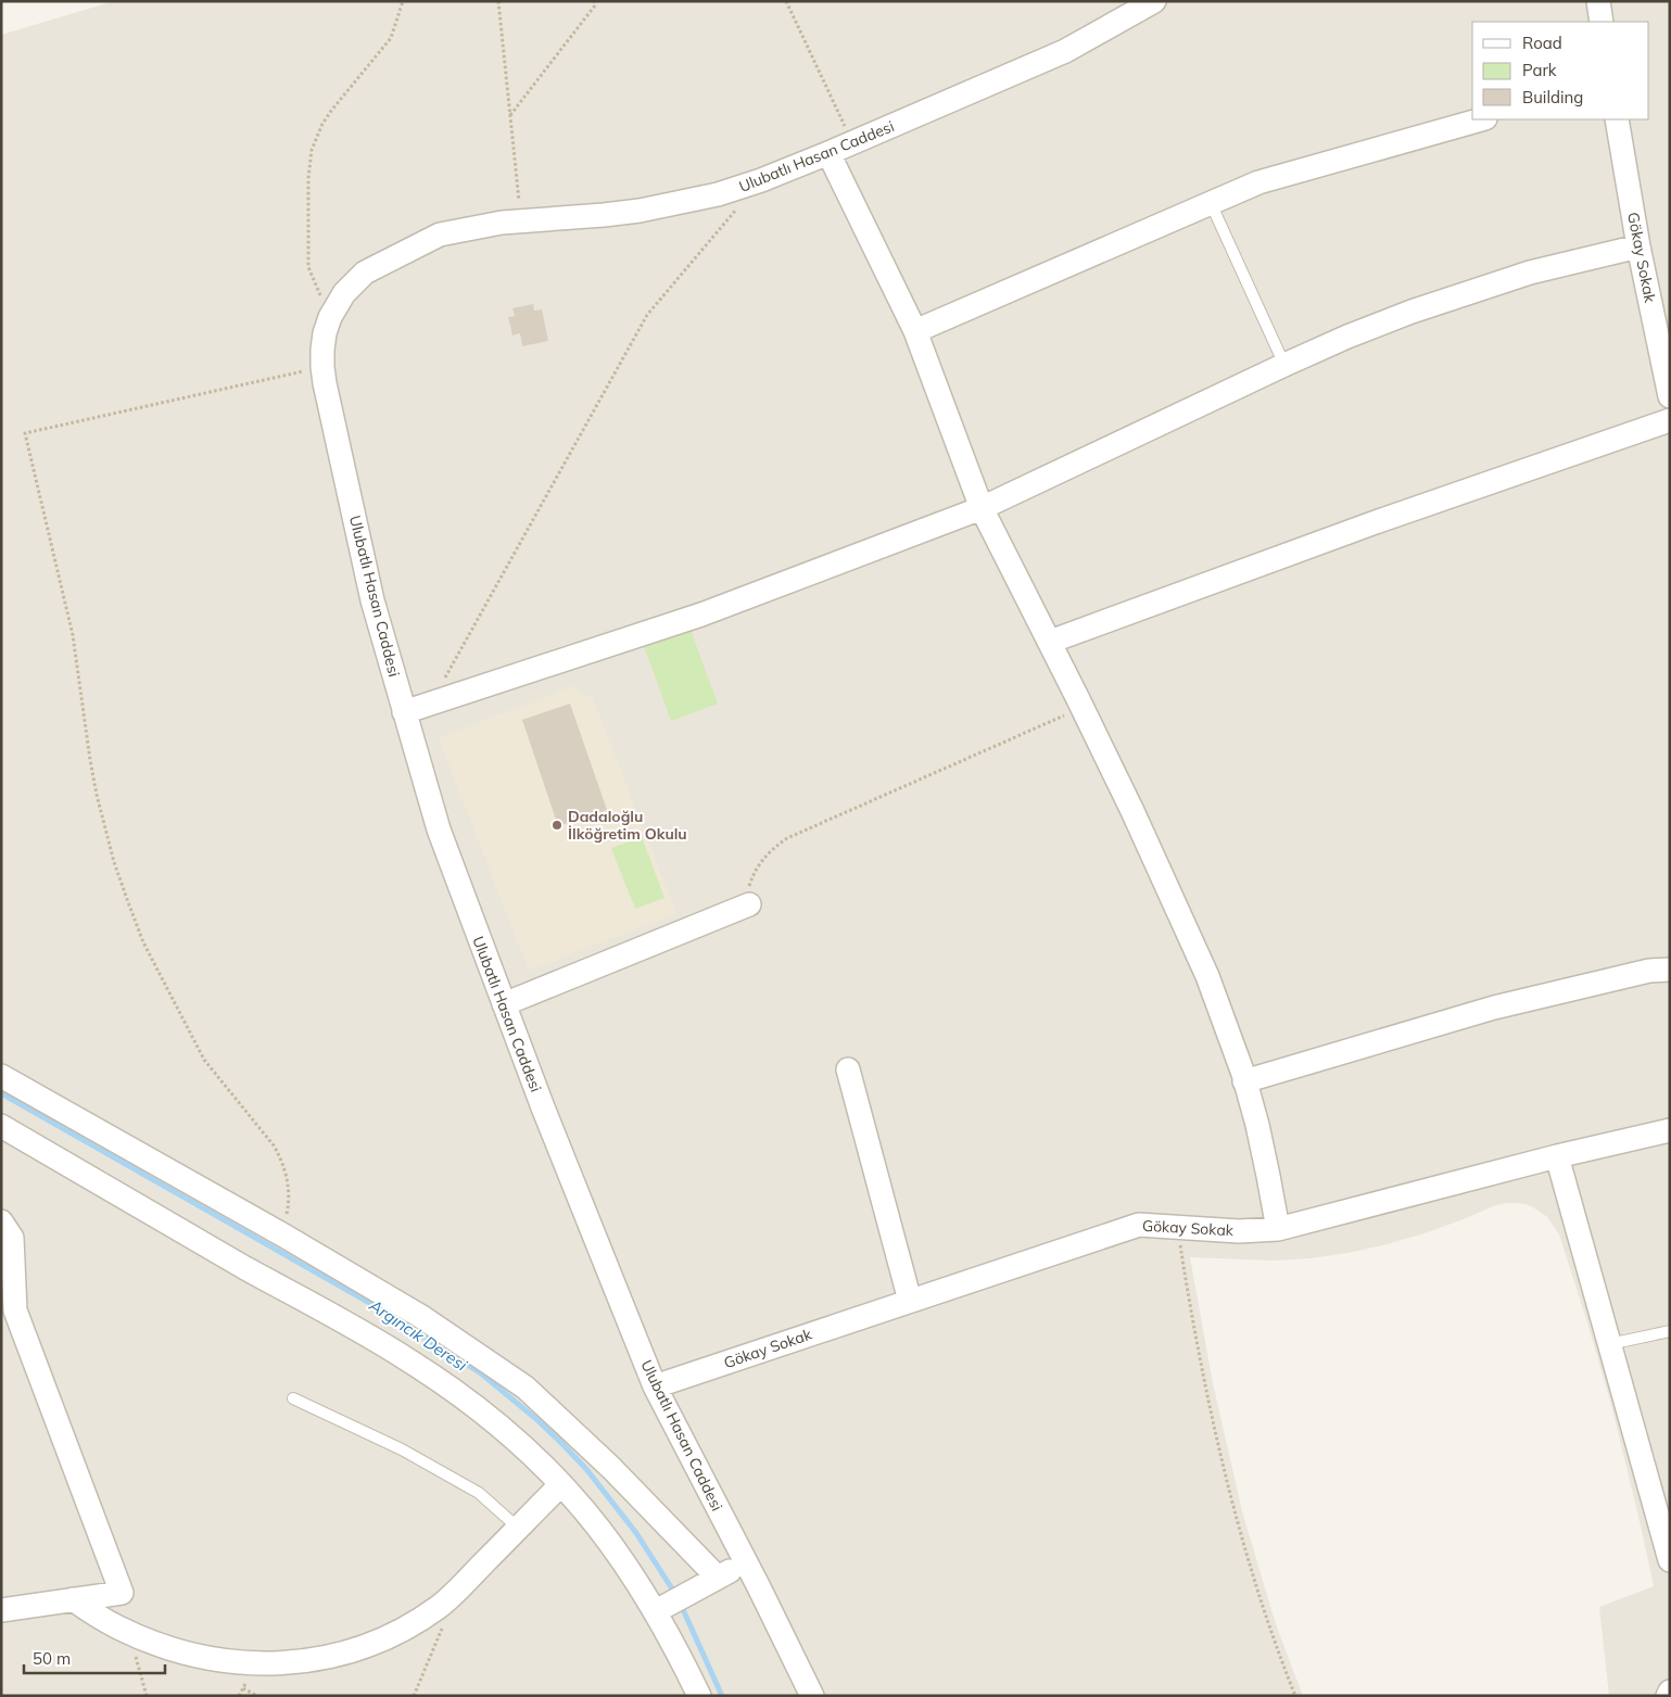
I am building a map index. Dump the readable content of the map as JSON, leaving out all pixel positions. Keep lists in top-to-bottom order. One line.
{"streets":{"street":["Ulubatlı Hasan Caddesi","Gökay Sokak"]},"crossings":[["Ulubatlı Hasan Caddesi","Gökay Sokak"]],"water":["Argıncık Deresi"],"places":["Dadaloğlu İlköğretim Okulu"],"legend":["Road","Park","Building"],"scale_bar":"50 m"}
